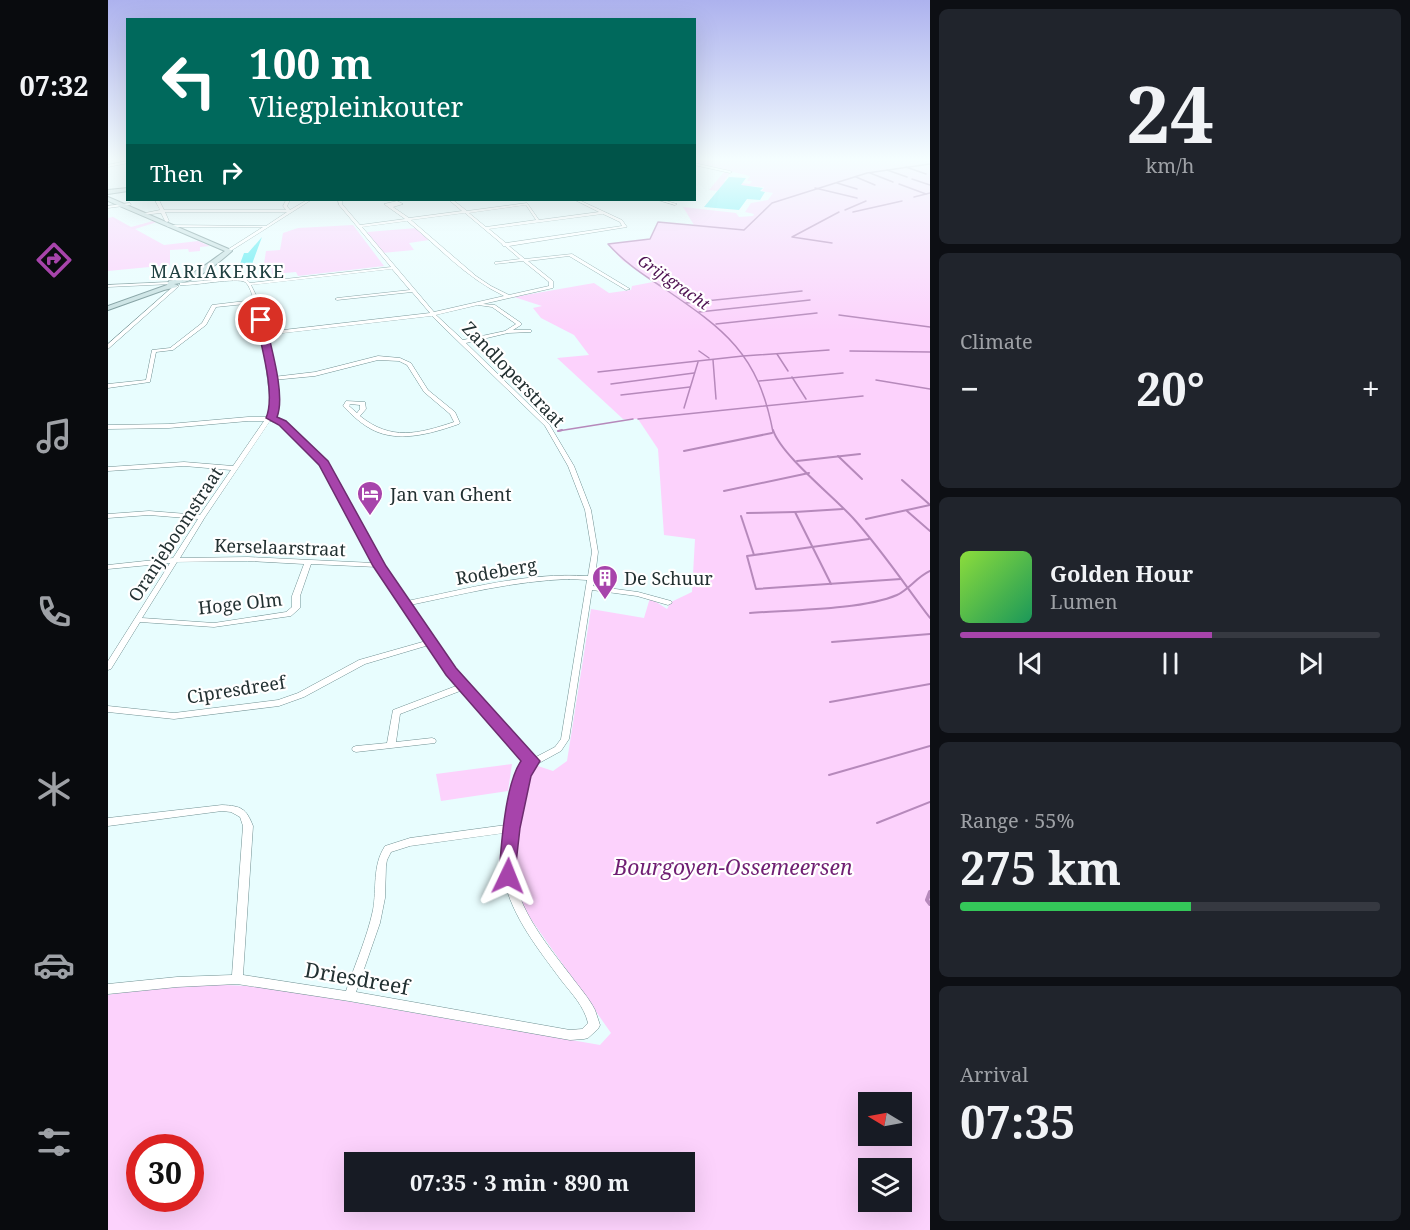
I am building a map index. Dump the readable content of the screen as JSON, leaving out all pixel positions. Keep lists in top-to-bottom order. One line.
{"streets":{"street":["Zandloperstraat","Oranjeboomstraat","Kerselaarstraat","Rodeberg","Hoge Olm","Cipresdreef","Driesdreef"]},"crossings":[["Zandloperstraat","Rodeberg"],["Oranjeboomstraat","Kerselaarstraat"],["Oranjeboomstraat","Hoge Olm"],["Kerselaarstraat","Hoge Olm"]],"districts":["MARIAKERKE"],"water":["Grijtgracht"],"parks":["Bourgoyen-Ossemeersen"],"places":{"hotel":["Jan van Ghent"],"building":["De Schuur"]},"north":"left","page":{"tabs":"07:32","tile":[["24","km/h"],"Climate",["Range · 55%","275 km"],["Arrival","07:35"]],"turn":["100 m","Vliegpleinkouter"],"then":"Then","heat":["−","20°","+"],"song":["Golden Hour","Lumen"],"limit":"30","trip":"07:35 · 3 min · 890 m"}}
